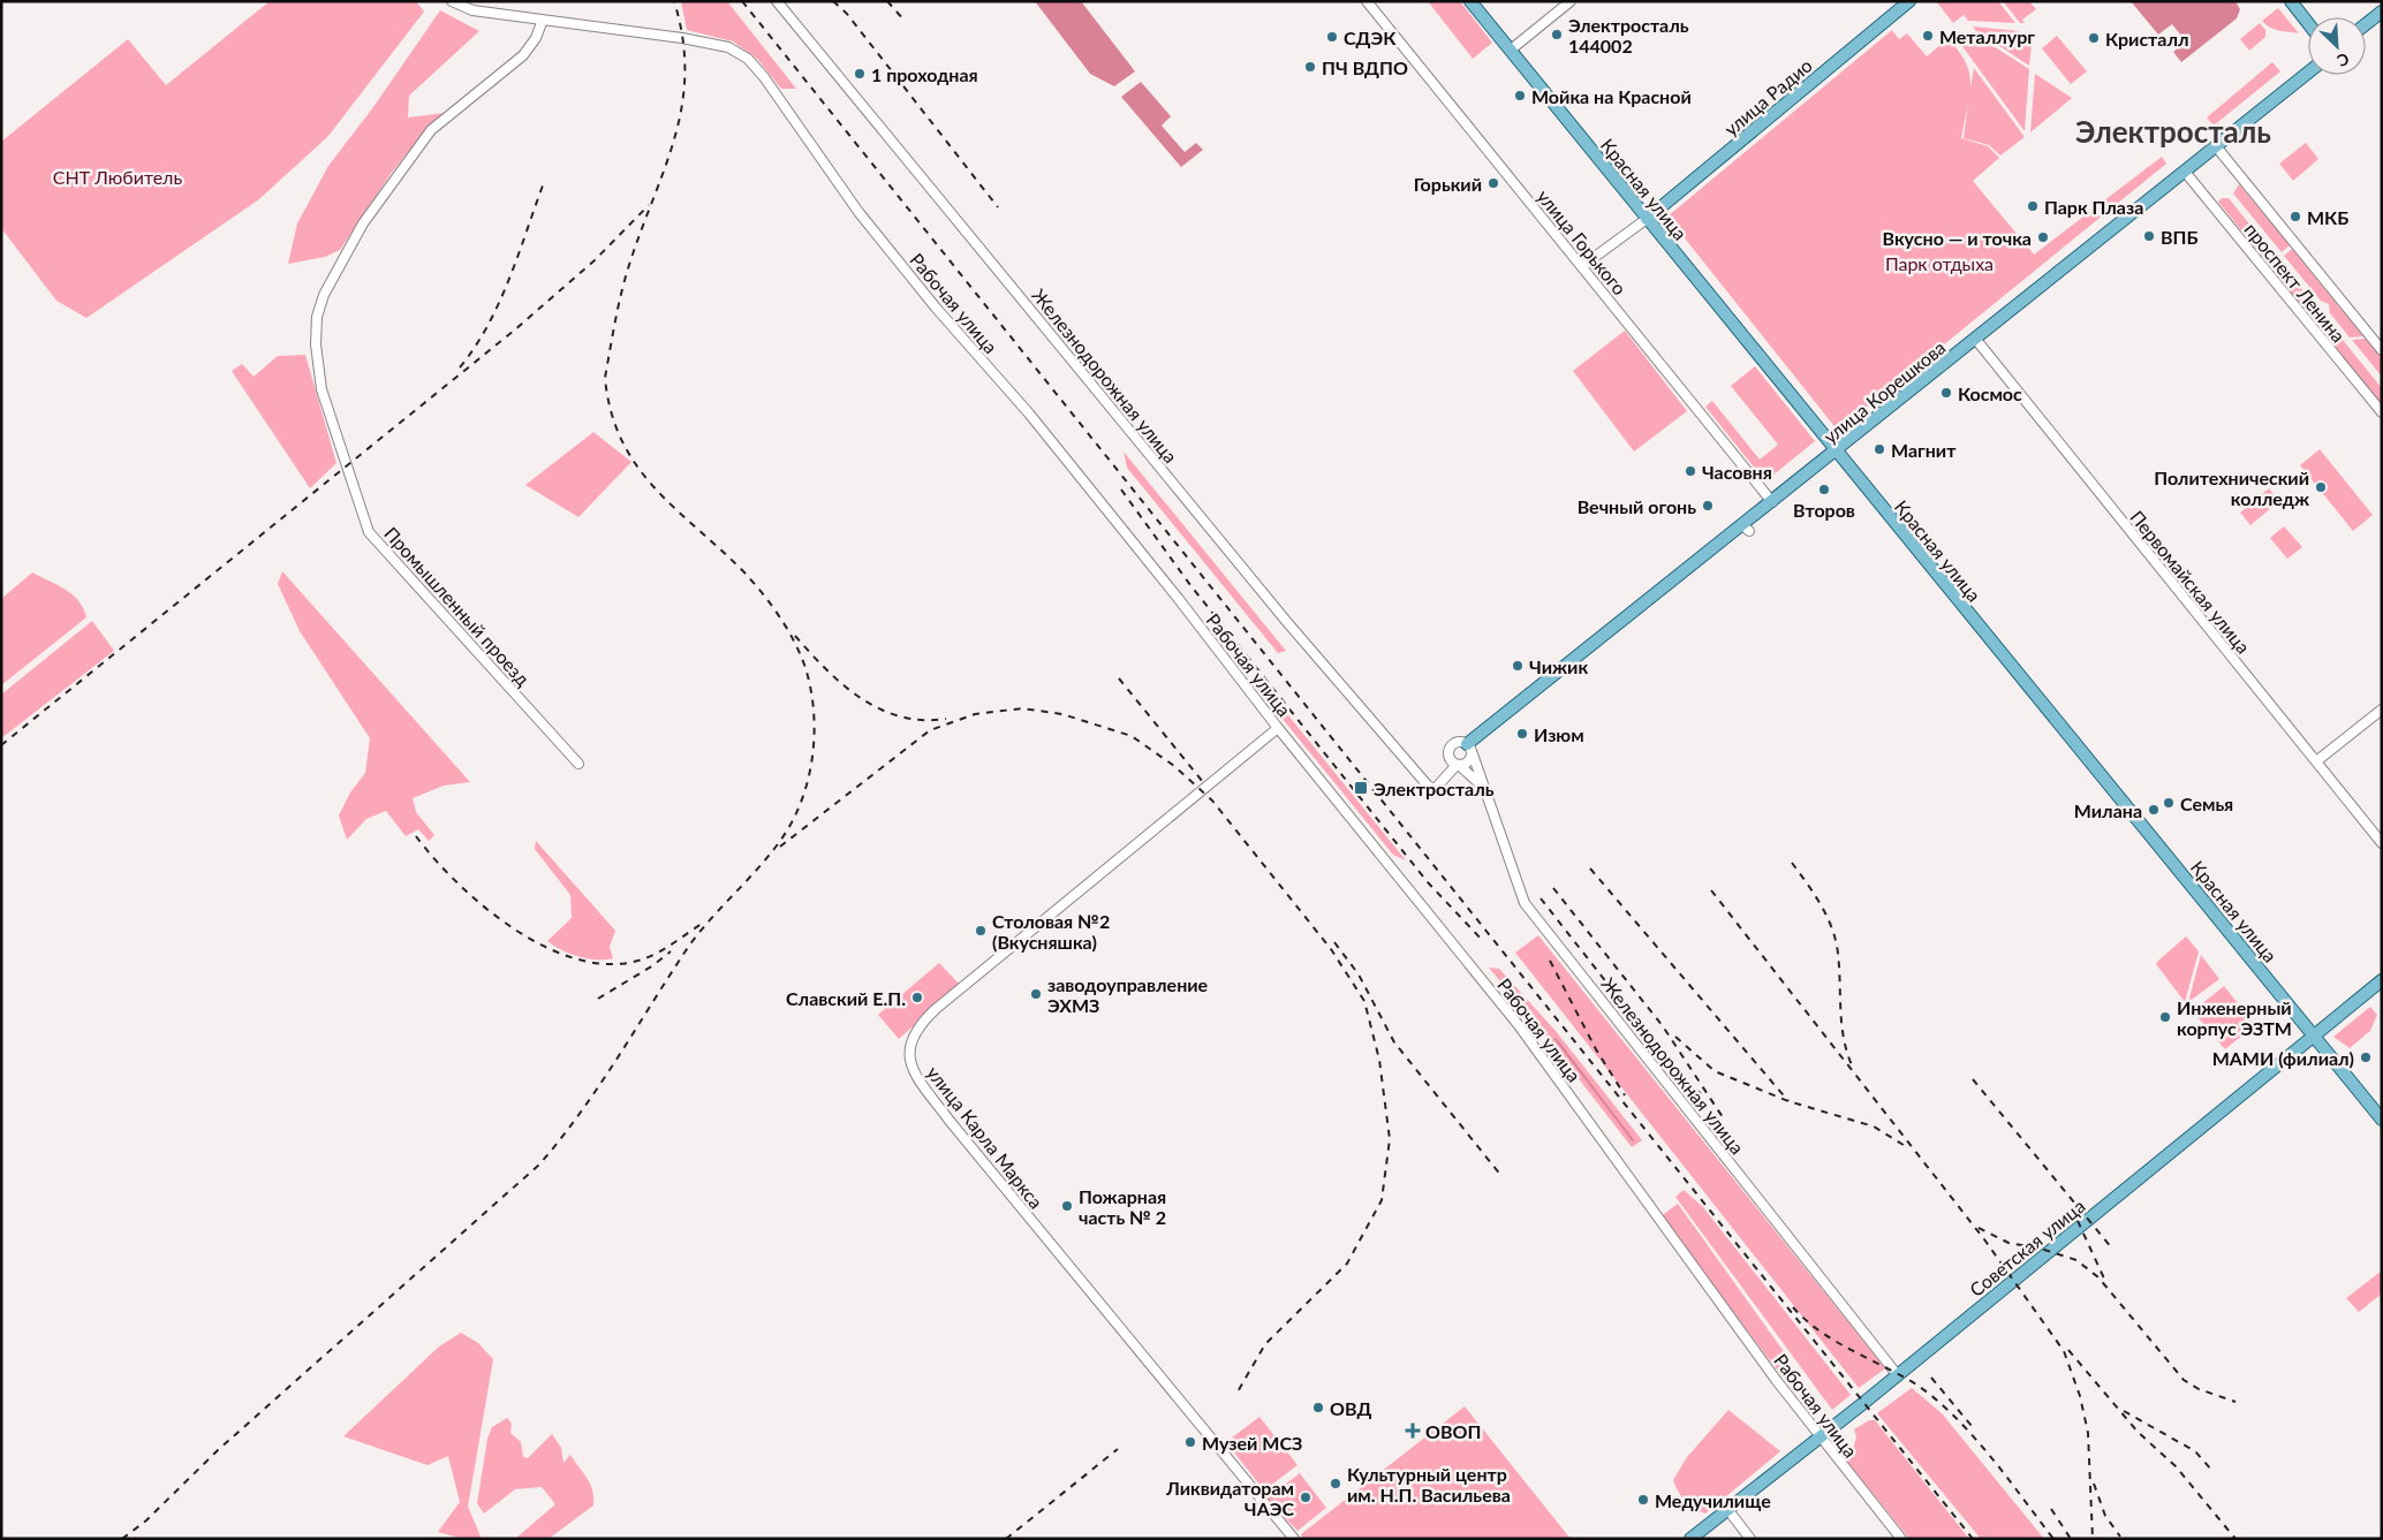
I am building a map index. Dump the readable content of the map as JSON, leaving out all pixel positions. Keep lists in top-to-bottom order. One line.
{"streets":{"main road":["улица Радио","Красная улица","улица Корешкова","Советская улица"],"street":["улица Горького","проспект Ленина","Рабочая улица","Железнодорожная улица","Первомайская улица","Промышленный проезд","улица Карла Маркса"]},"crossings":[["улица Радио","Красная улица"],["Красная улица","улица Корешкова"],["Красная улица","Советская улица"],["улица Горького","улица Корешкова"],["проспект Ленина","улица Корешкова"],["Рабочая улица","Промышленный проезд"],["Рабочая улица","улица Карла Маркса"],["Рабочая улица","Советская улица"],["Железнодорожная улица","улица Корешкова"],["Железнодорожная улица","Советская улица"],["улица Корешкова","Первомайская улица"]],"districts":["Электросталь"],"parks":["СНТ Любитель","Парк отдыха"],"places":{"other":["Электросталь 144002","Металлург","СДЭК","Кристалл","ПЧ ВДПО","1 проходная","Мойка на Красной","Горький","Парк Плаза","МКБ","ВПБ","Вкусно — и точка","Космос","Магнит","Часовня","Политехнический колледж","Второв","Вечный огонь","Чижик","Изюм","Семья","Милана","Столовая №2 (Вкусняшка)","заводоуправление ЭХМЗ","Славский Е.П.","Инженерный корпус ЭЗТМ","МАМИ (филиал)","Пожарная часть № 2","ОВД","Музей МСЗ","Культурный центр им. Н.П. Васильева","Ликвидаторам ЧАЭС","Медучилище"],"transit":["Электросталь"],"health":["ОВОП"]},"north":"bottom right"}
